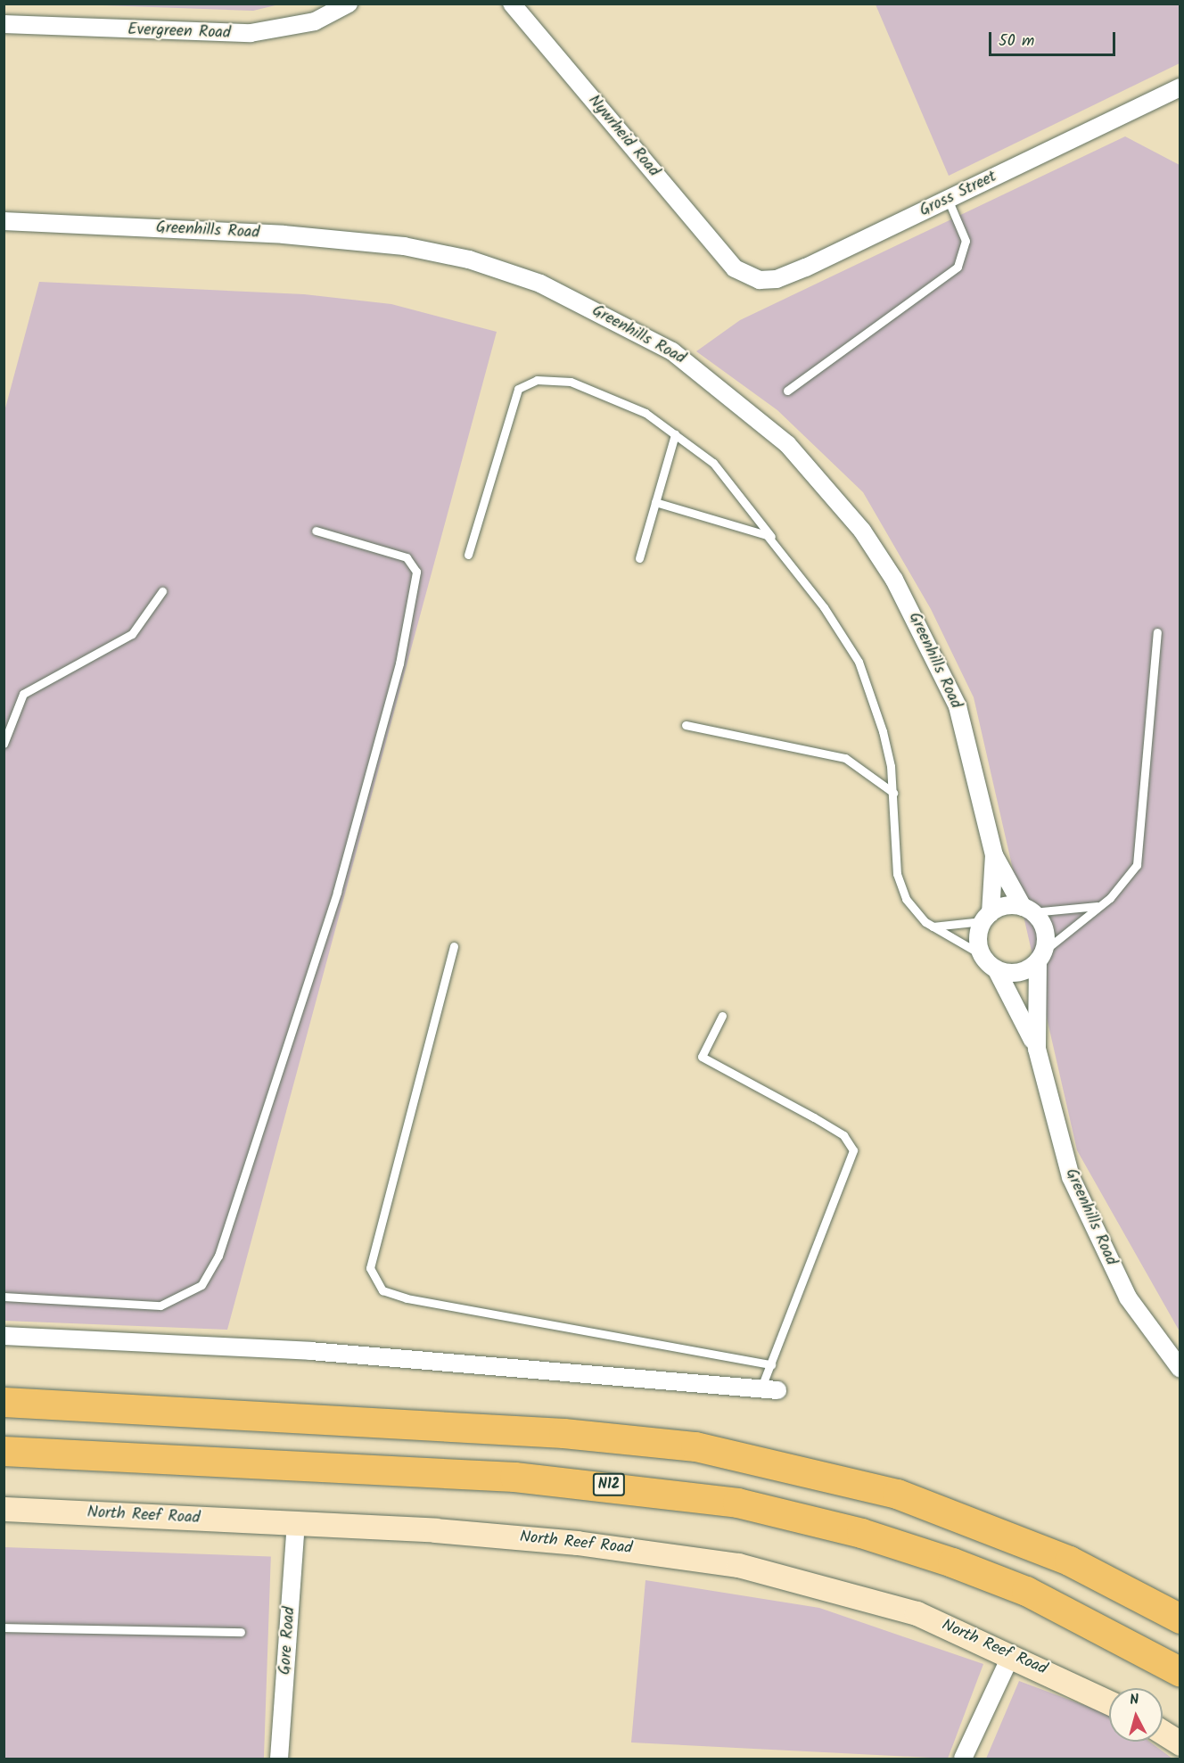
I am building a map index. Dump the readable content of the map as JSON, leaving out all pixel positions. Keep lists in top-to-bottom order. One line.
{"streets":{"highway":["N12"],"main road":["North Reef Road"],"street":["Evergreen Road","Nywrheid Road","Gross Street","Greenhills Road","Gore Road"]},"crossings":[["Nywrheid Road","Gross Street"],["North Reef Road","Gore Road"]],"scale_bar":"50 m","north":"top"}
